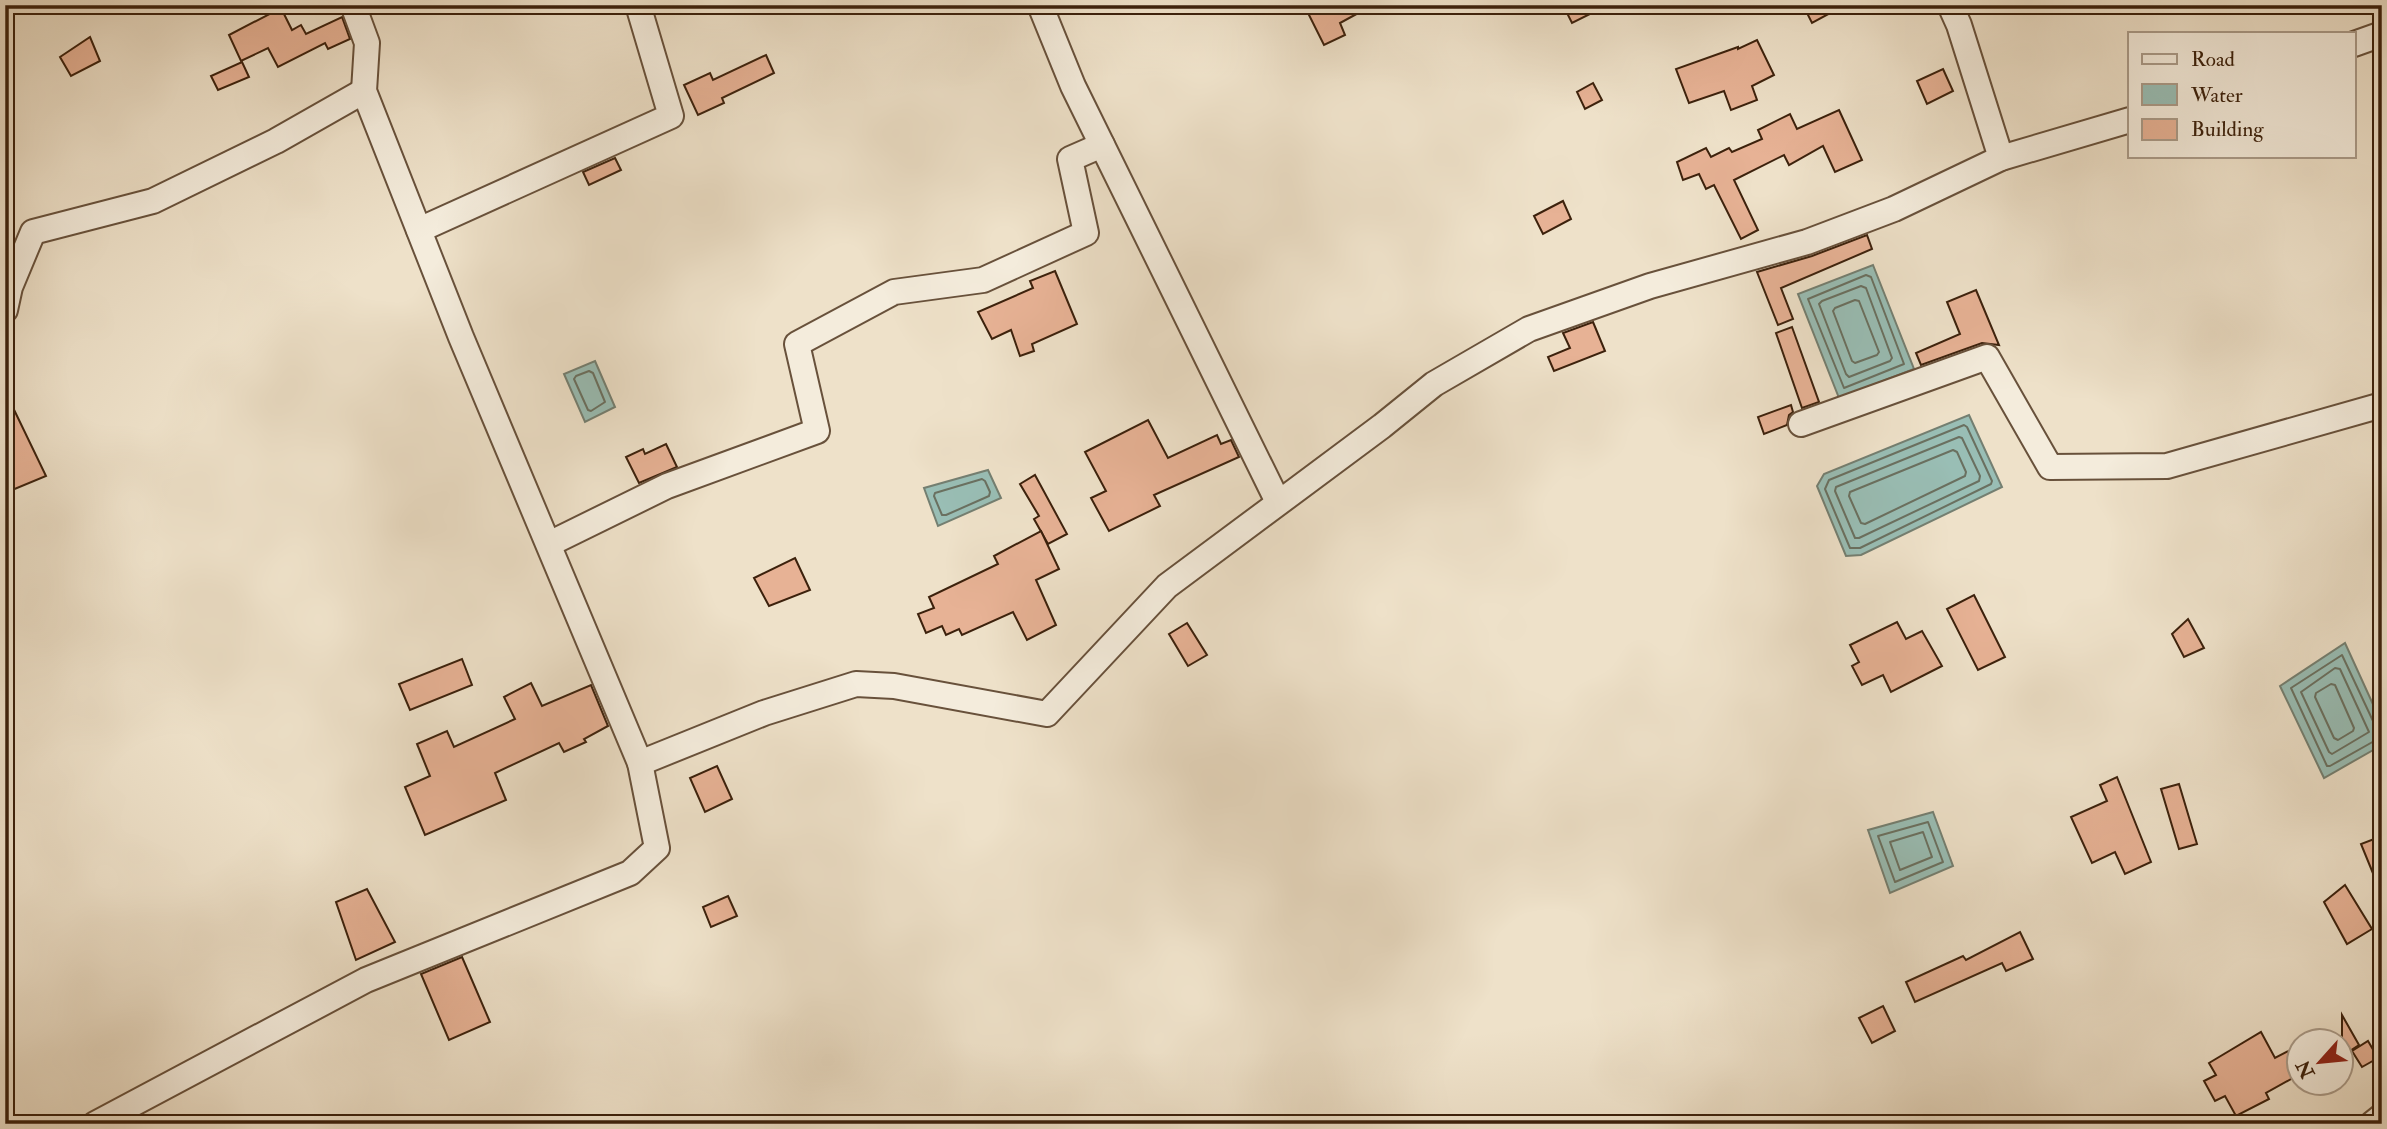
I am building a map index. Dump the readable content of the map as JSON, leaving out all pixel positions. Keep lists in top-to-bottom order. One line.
{"legend":["Road","Water","Building"],"north":"bottom left"}
